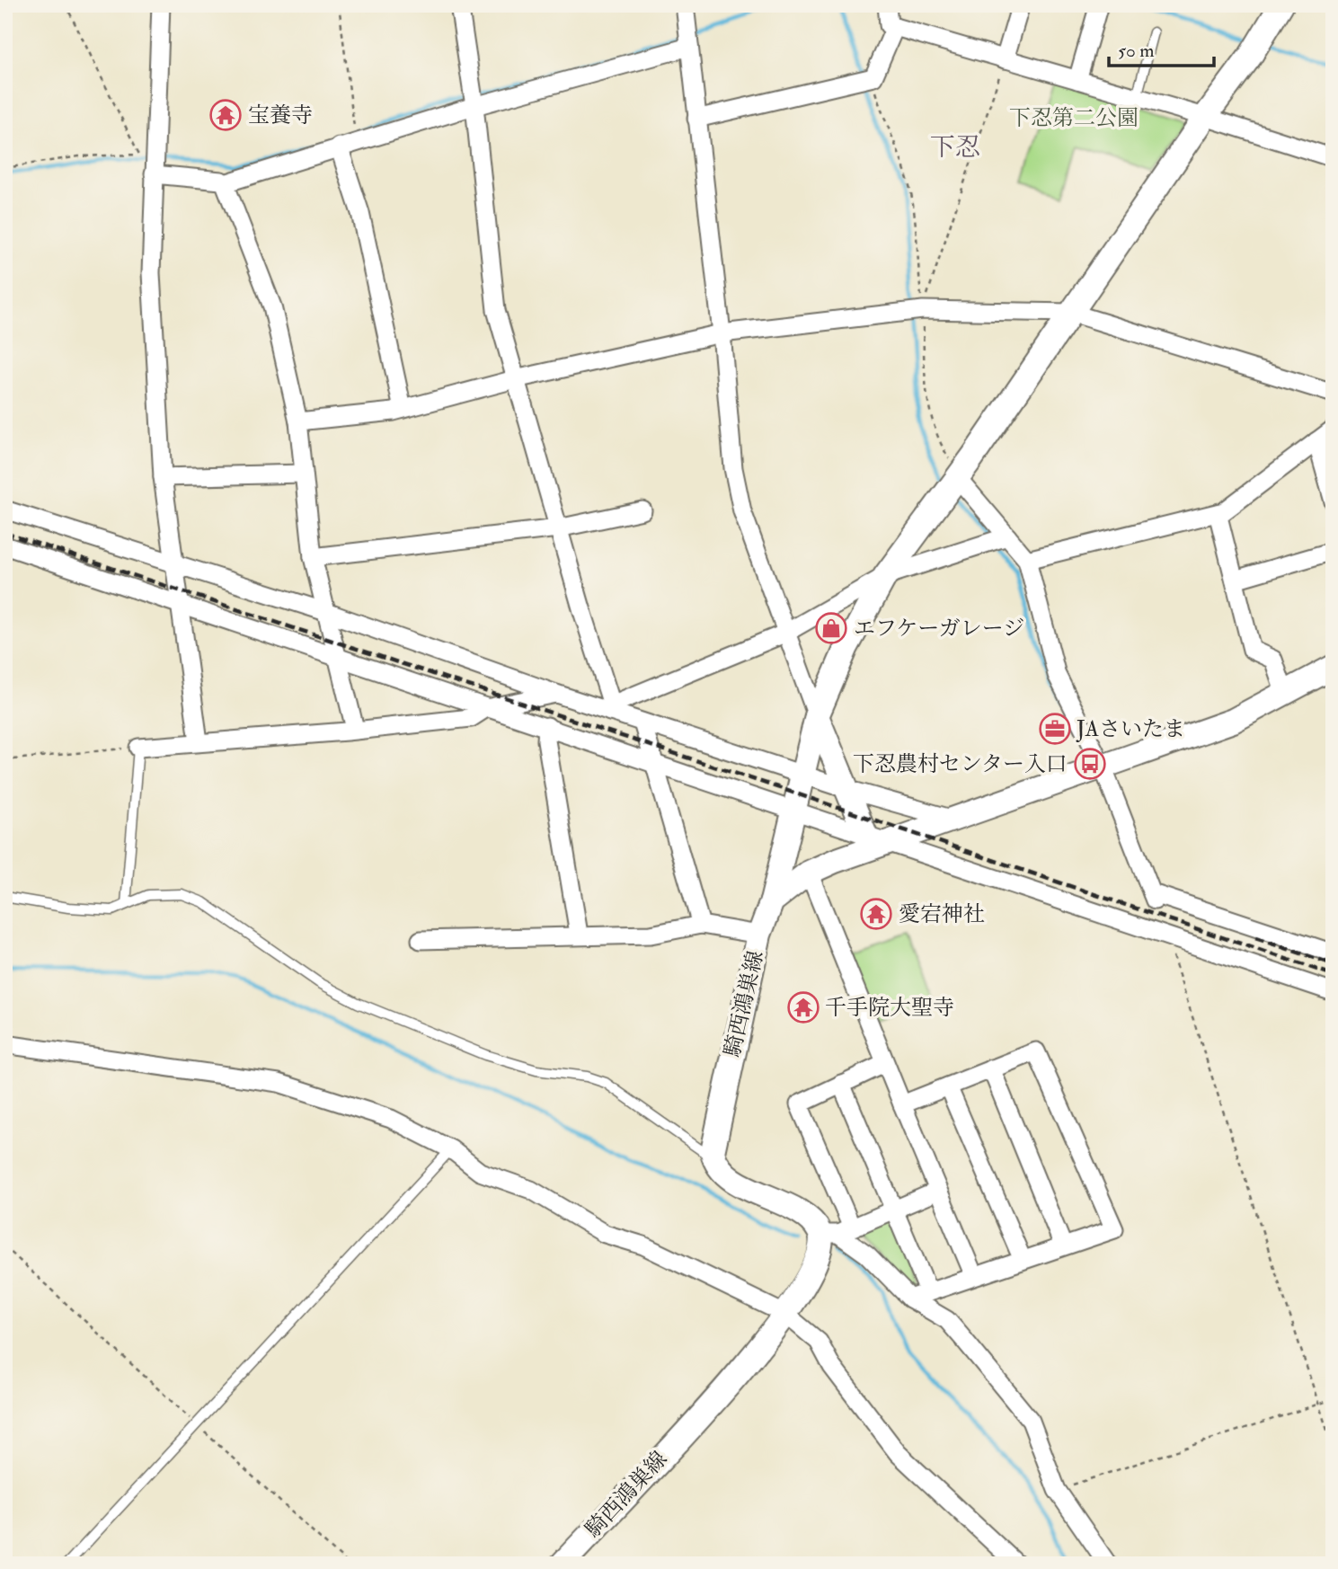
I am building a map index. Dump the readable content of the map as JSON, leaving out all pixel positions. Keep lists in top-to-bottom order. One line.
{"streets":{"main road":["騎西鴻巣線"]},"districts":["下忍"],"parks":["下忍第二公園"],"places":{"temple":["宝養寺","愛宕神社","千手院大聖寺"],"shop":["エフケーガレージ"],"office":["JAさいたま"],"bus stop":["下忍農村センター入口"]},"scale_bar":"50 m"}
